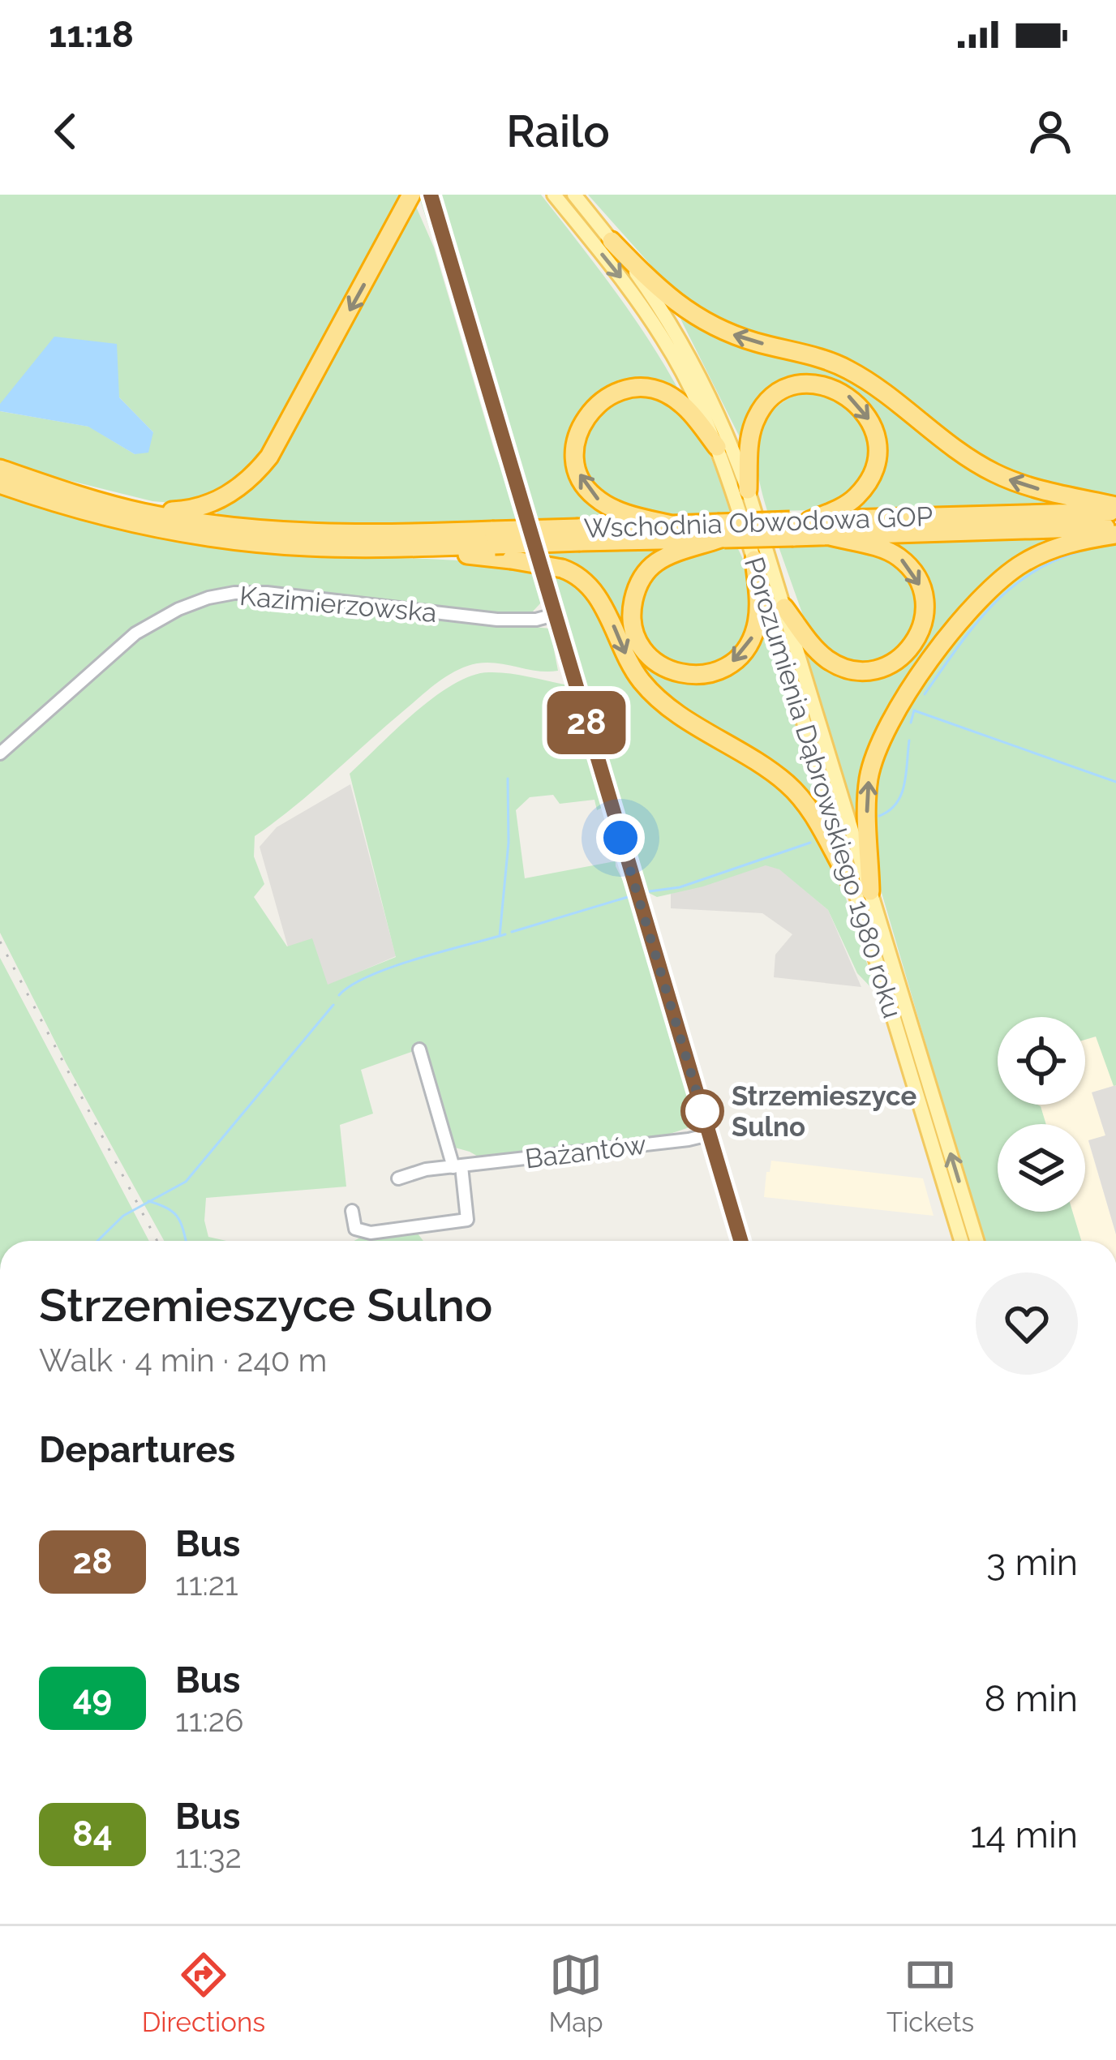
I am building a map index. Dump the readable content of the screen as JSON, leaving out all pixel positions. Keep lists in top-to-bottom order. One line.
{"streets":{"highway":["Wschodnia Obwodowa GOP"],"main road":["Porozumienia Dąbrowskiego 1980 roku"],"street":["Kazimierzowska","Bażantów"]},"places":["Strzemieszyce Sulno"],"lines":["bus line 28"],"page":{"status":"11:18","header":"Railo","on_map":"28","heading":[["Strzemieszyce Sulno","Walk · 4 min · 240 m"],"Departures"],"list":[{"mark":"28","name":"Bus","note":"11:21","value":"3 min"},{"mark":"49","name":"Bus","note":"11:26","value":"8 min"},{"mark":"84","name":"Bus","note":"11:32","value":"14 min"}],"tabs":["Directions","Map","Tickets"]}}
